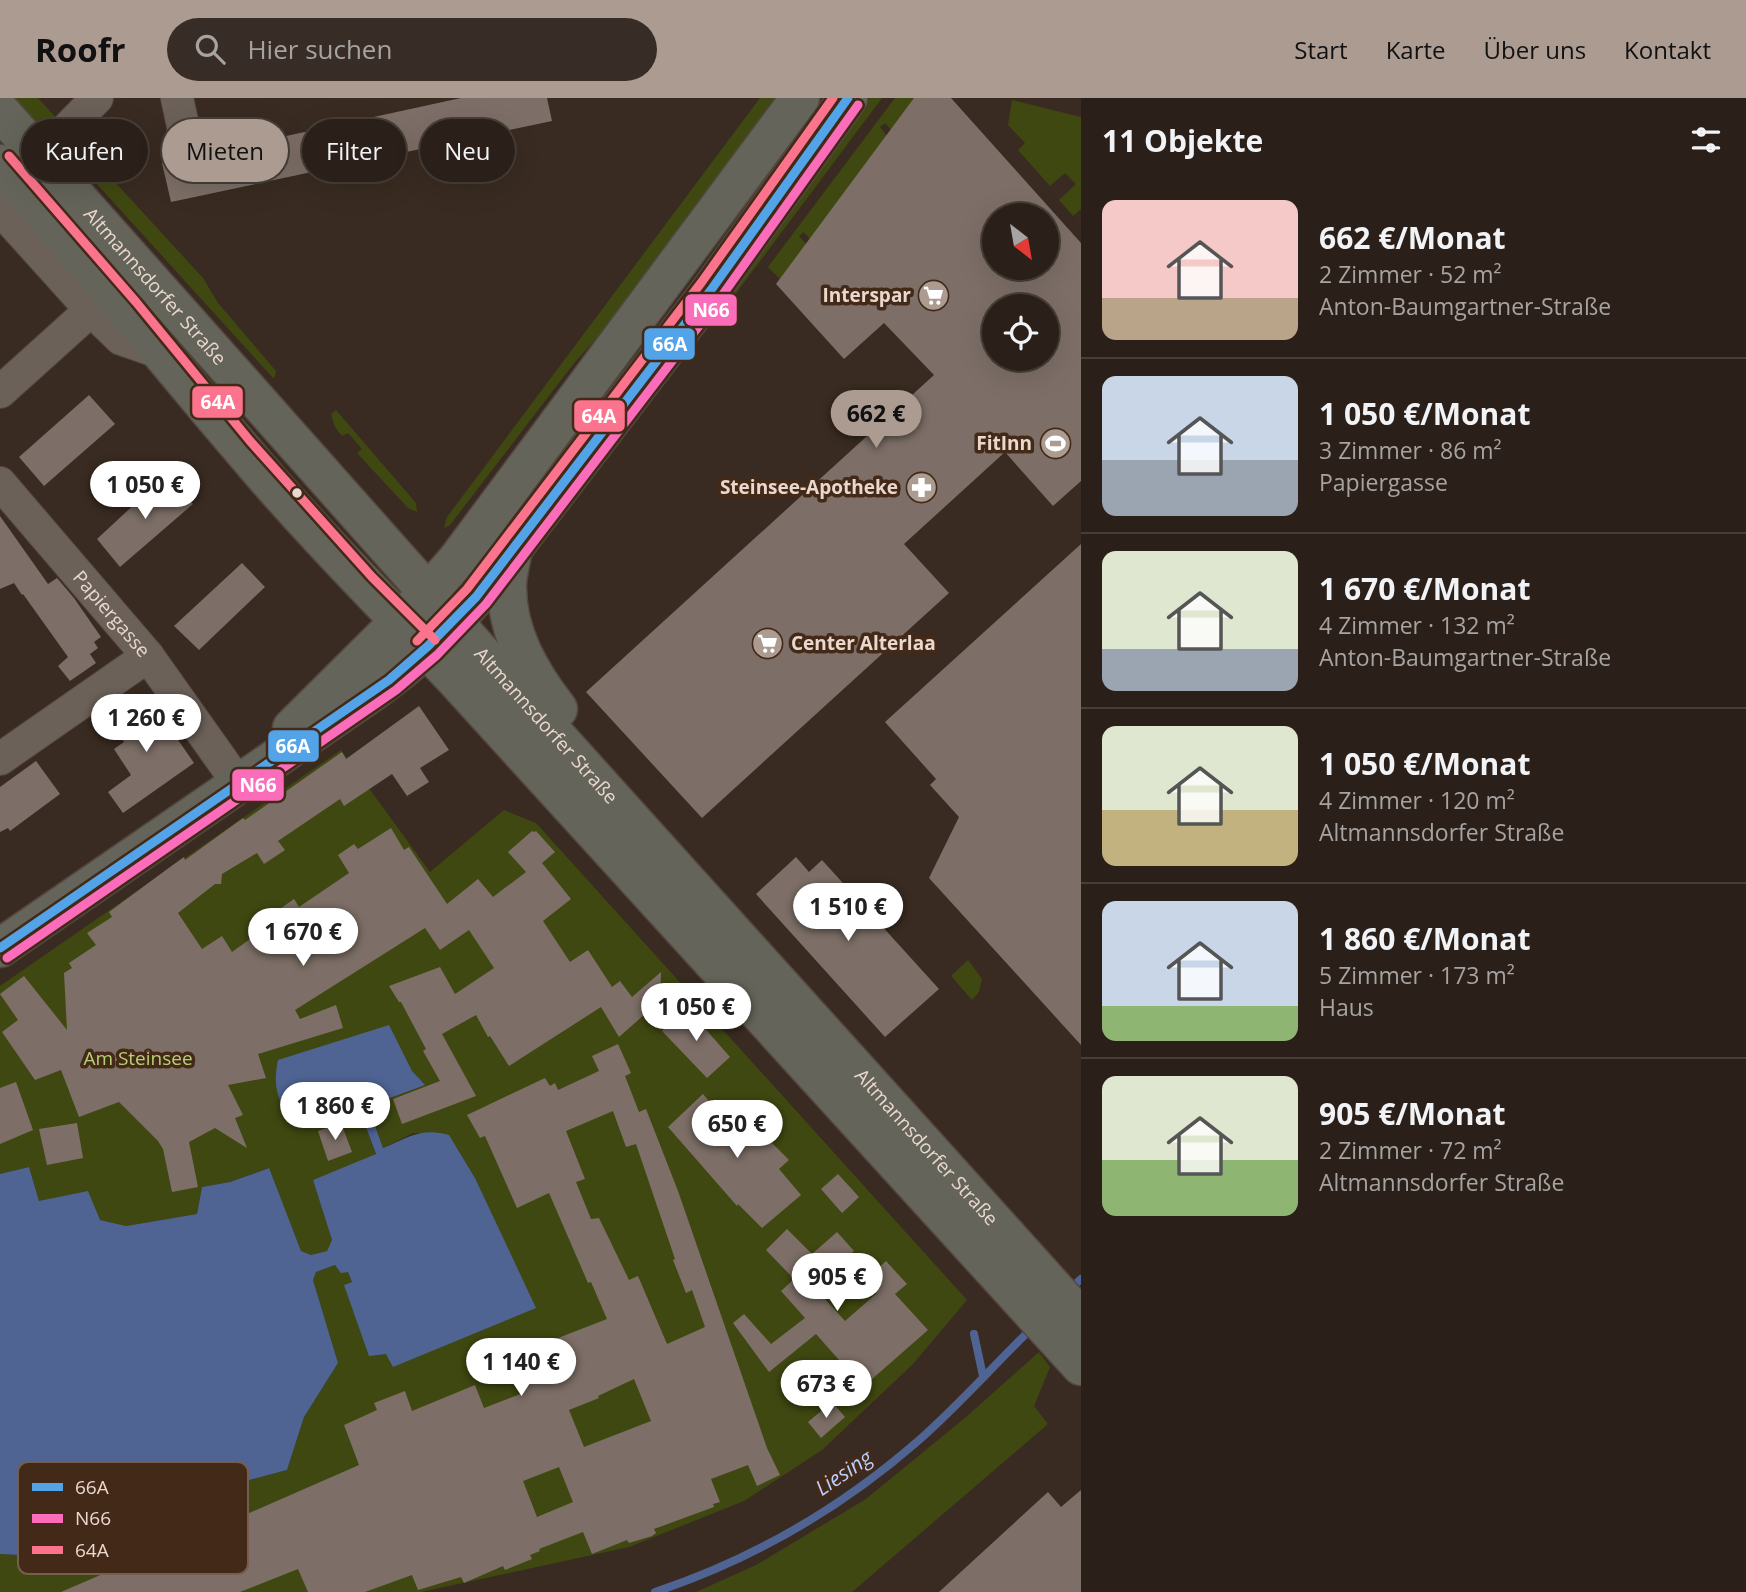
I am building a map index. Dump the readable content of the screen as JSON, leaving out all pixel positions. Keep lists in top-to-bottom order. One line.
{"streets":{"main road":["Altmannsdorfer Straße"],"street":["Papiergasse"]},"water":["Liesing"],"parks":["Am Steinsee"],"places":{"supermarket":["Interspar","Center Alterlaa"],"sports":["FitInn"],"pharmacy":["Steinsee-Apotheke"]},"lines":["transit line 66A","transit line 64A","transit line N66"],"legend":["66A","N66","64A"],"north":"bottom right","page":{"header":"Roofr","search":"Hier suchen","nav":["Start","Karte","Über uns","Kontakt"],"heading":"11 Objekte","chip":["Kaufen","Mieten","Filter","Neu"],"list":[{"name":"662 €/Monat","note":"2 Zimmer · 52 m² · Anton-Baumgartner-Straße"},{"name":"1 050 €/Monat","note":"3 Zimmer · 86 m² · Papiergasse"},{"name":"1 670 €/Monat","note":"4 Zimmer · 132 m² · Anton-Baumgartner-Straße"},{"name":"1 050 €/Monat","note":"4 Zimmer · 120 m² · Altmannsdorfer Straße"},{"name":"1 860 €/Monat","note":"5 Zimmer · 173 m² · Haus"},{"name":"905 €/Monat","note":"2 Zimmer · 72 m² · Altmannsdorfer Straße"}],"price":["662 €","1 050 €","1 260 €","1 510 €","1 670 €","1 050 €","1 860 €","650 €","905 €","1 140 €","673 €"]}}
